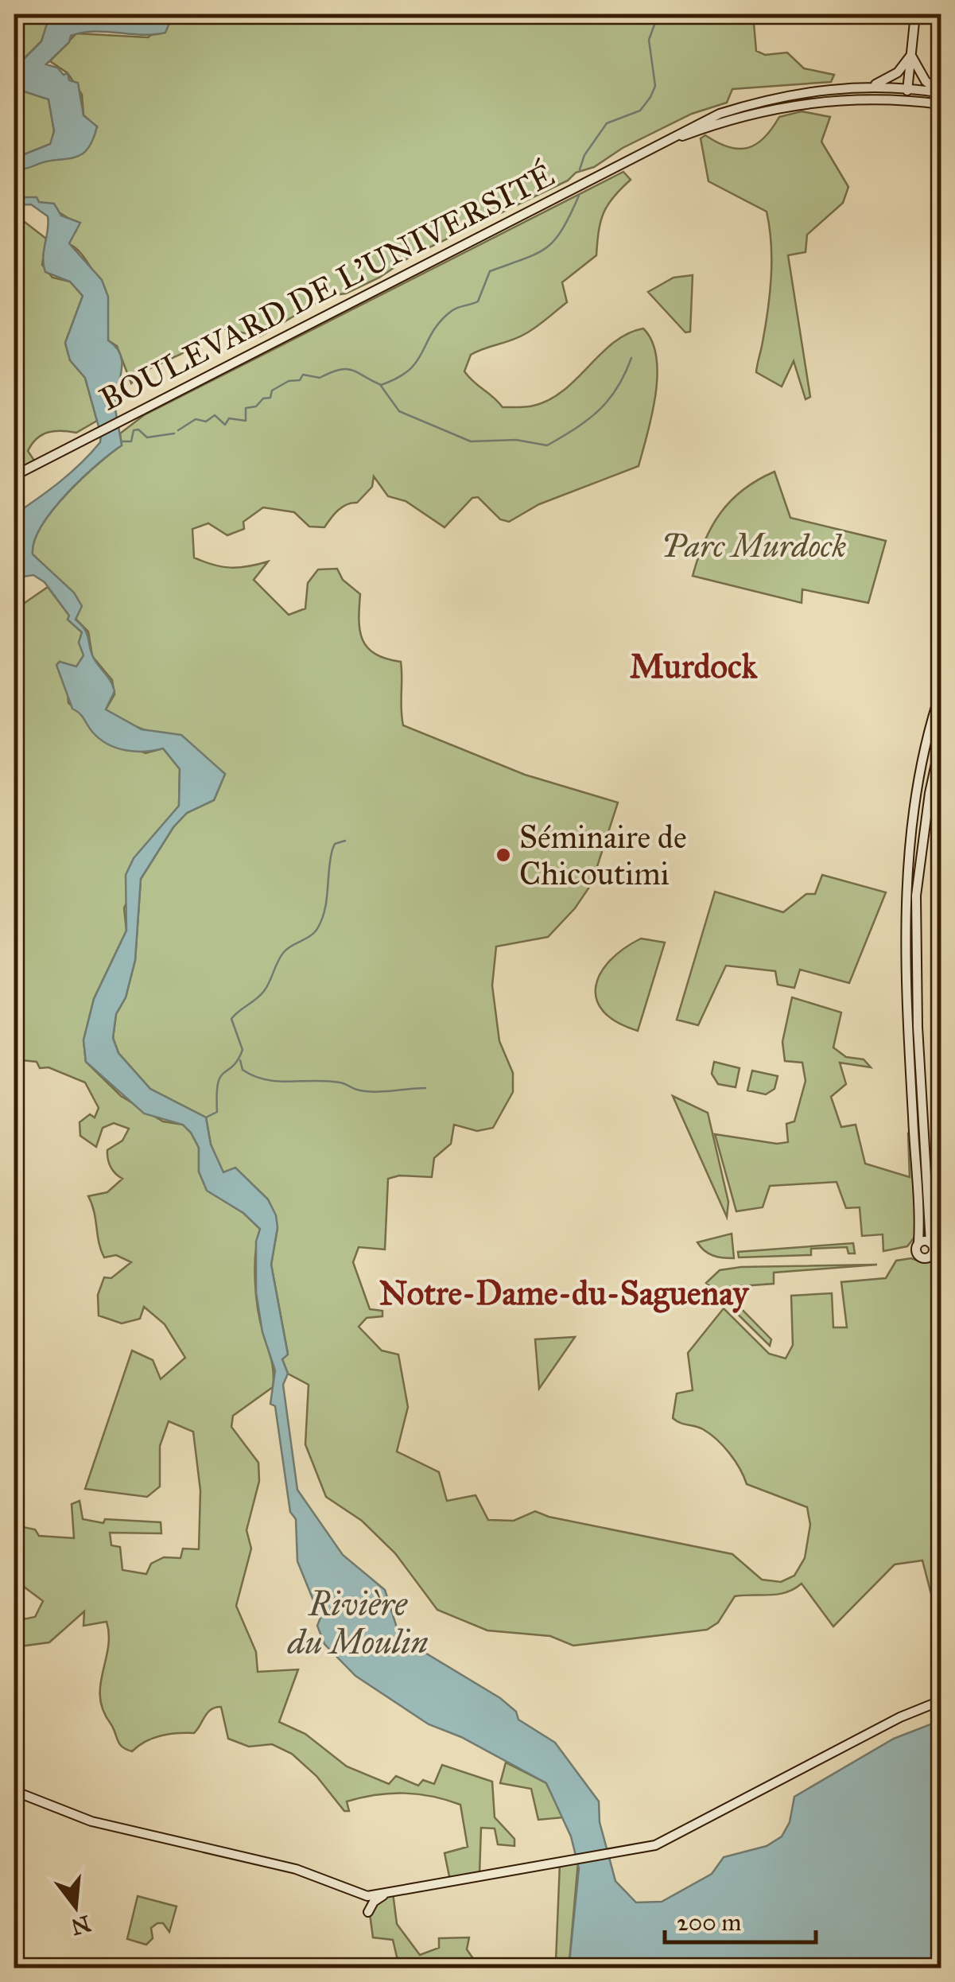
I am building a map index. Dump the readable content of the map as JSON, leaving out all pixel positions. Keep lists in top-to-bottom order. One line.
{"streets":{"main road":["BOULEVARD DE L'UNIVERSITÉ"]},"districts":["Murdock","Notre-Dame-du-Saguenay"],"water":["Rivière du Moulin"],"parks":["Parc Murdock"],"places":["Séminaire de Chicoutimi"],"scale_bar":"200 m","north":"bottom"}
